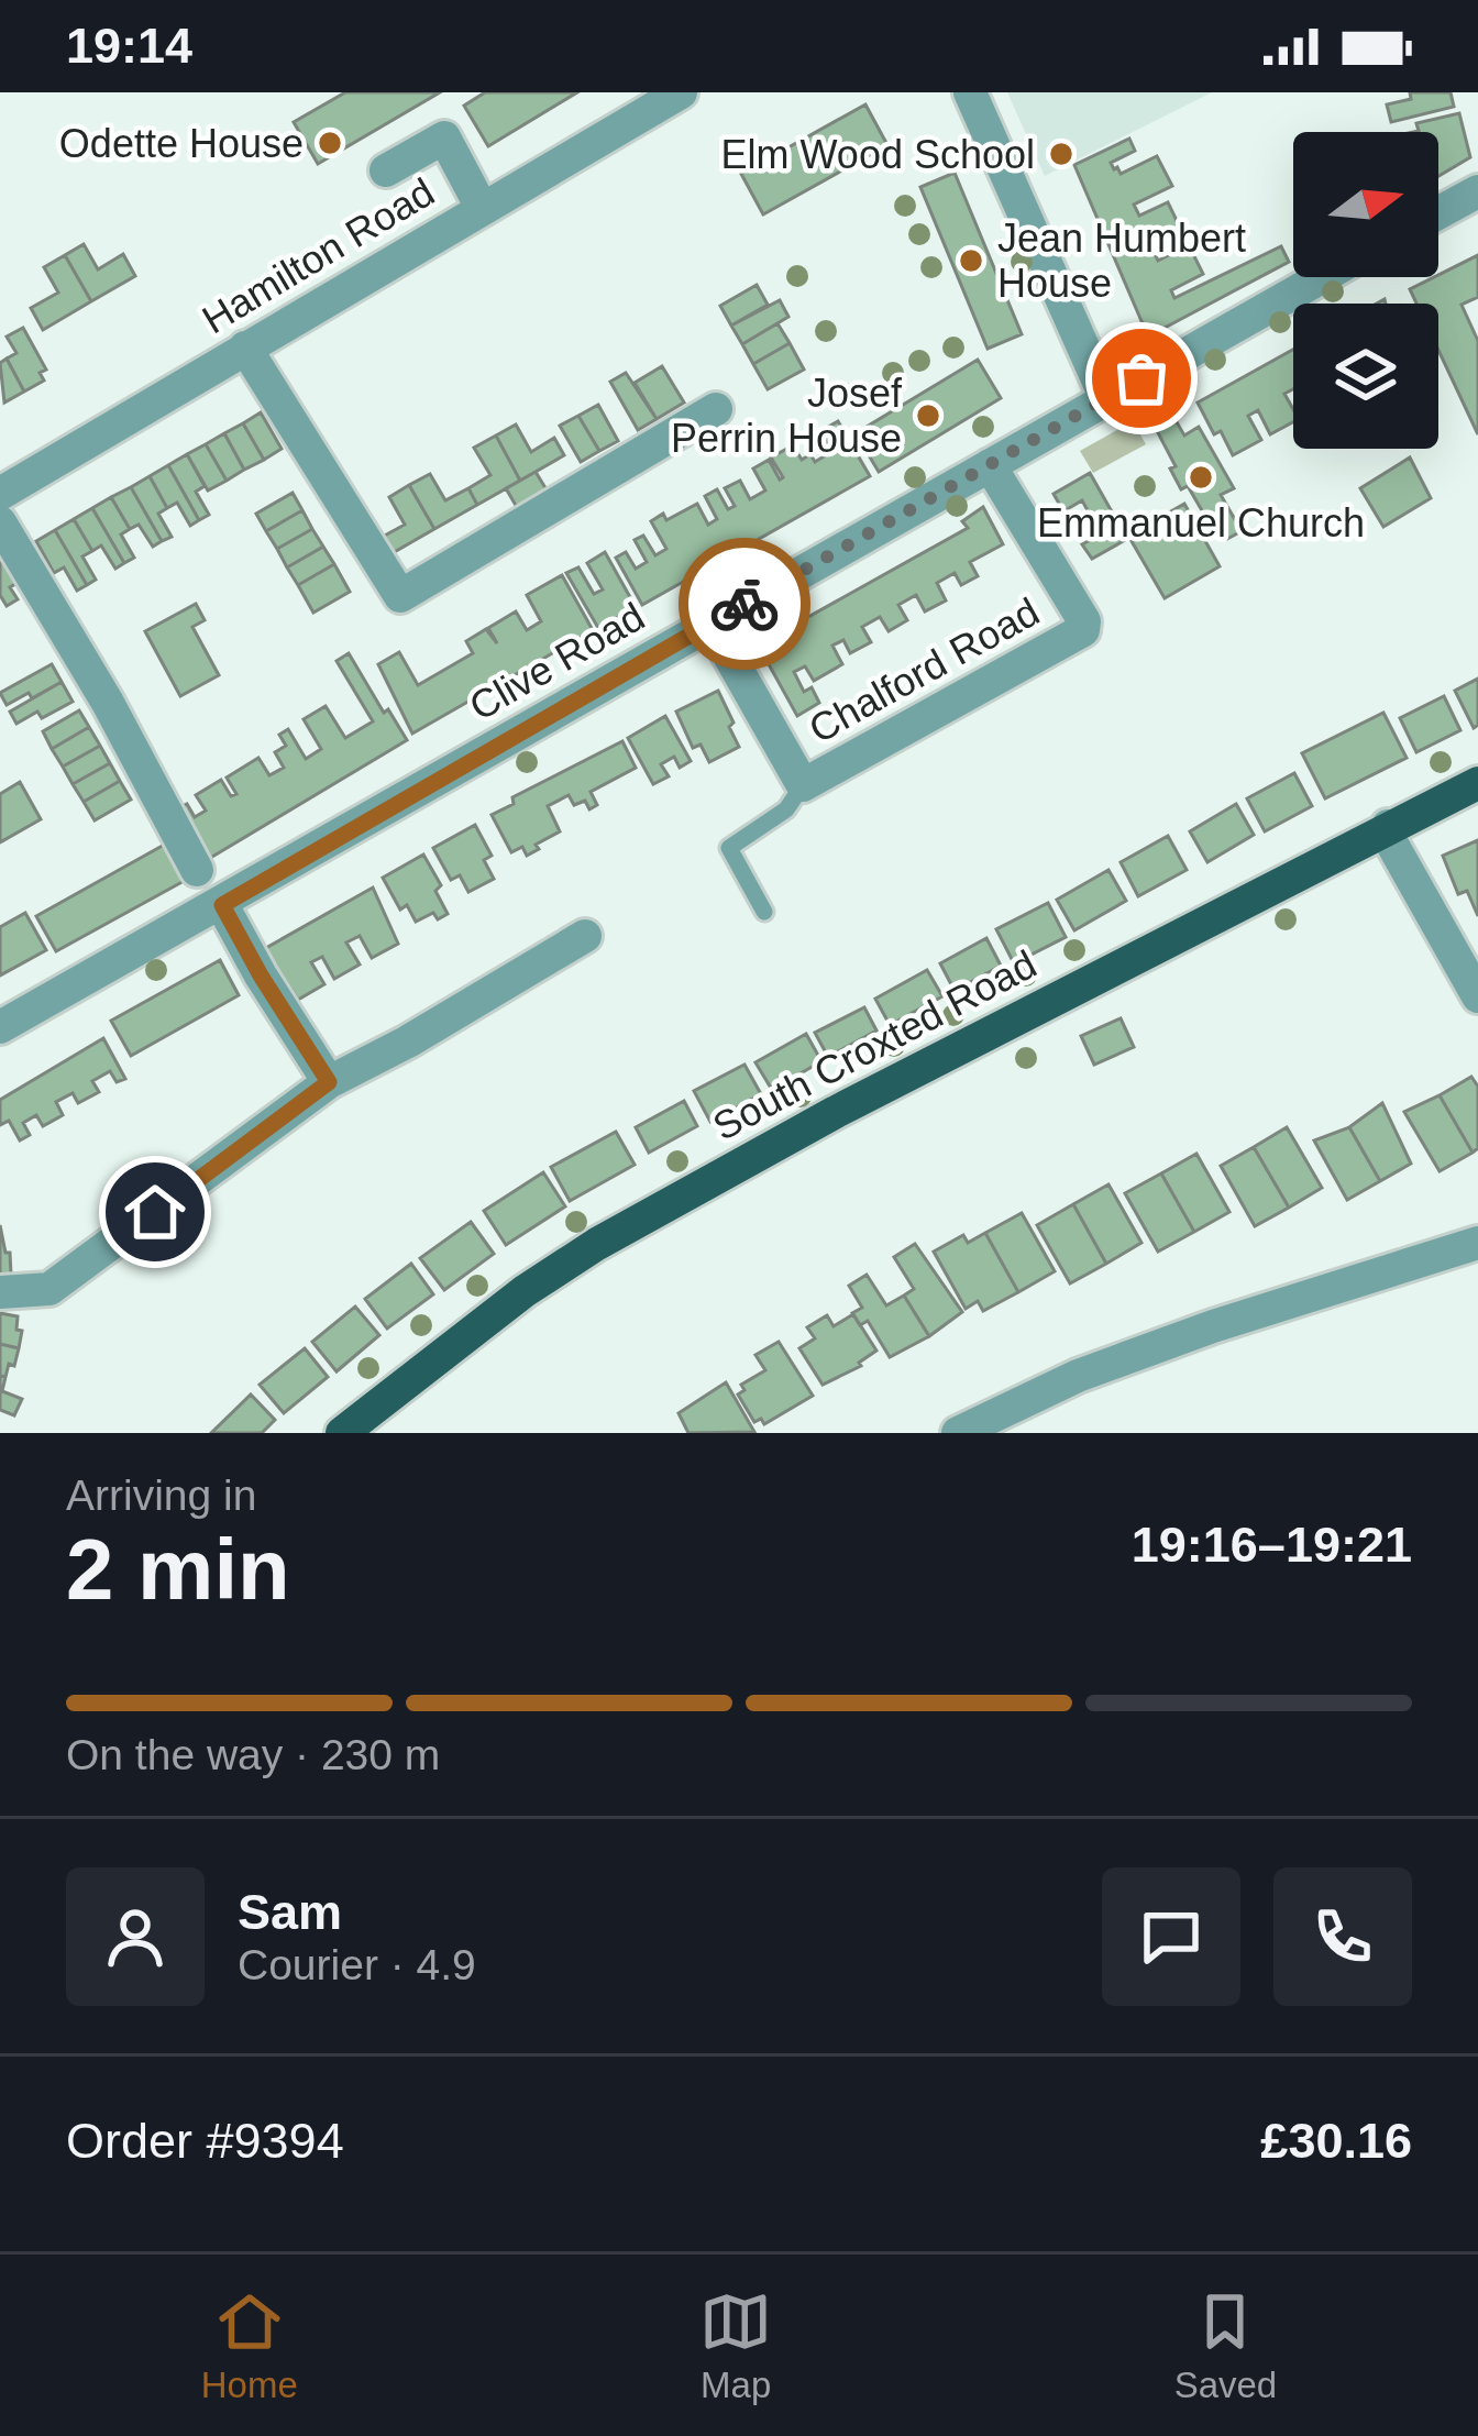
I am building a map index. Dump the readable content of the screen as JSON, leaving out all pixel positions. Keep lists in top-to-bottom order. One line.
{"streets":{"main road":["South Croxted Road"],"street":["Hamilton Road","Clive Road","Chalford Road"]},"crossings":[["Clive Road","Chalford Road"]],"places":["Odette House","Elm Wood School","Jean Humbert House","Josef Perrin House","Emmanuel Church"],"north":"right","page":{"status":"19:14","heading":["2 min","Arriving in","19:16–19:21"],"panel":["Sam","Courier · 4.9","Order #9394","£30.16"],"bar":"On the way · 230 m","tabs":["Home","Map","Saved"]}}
